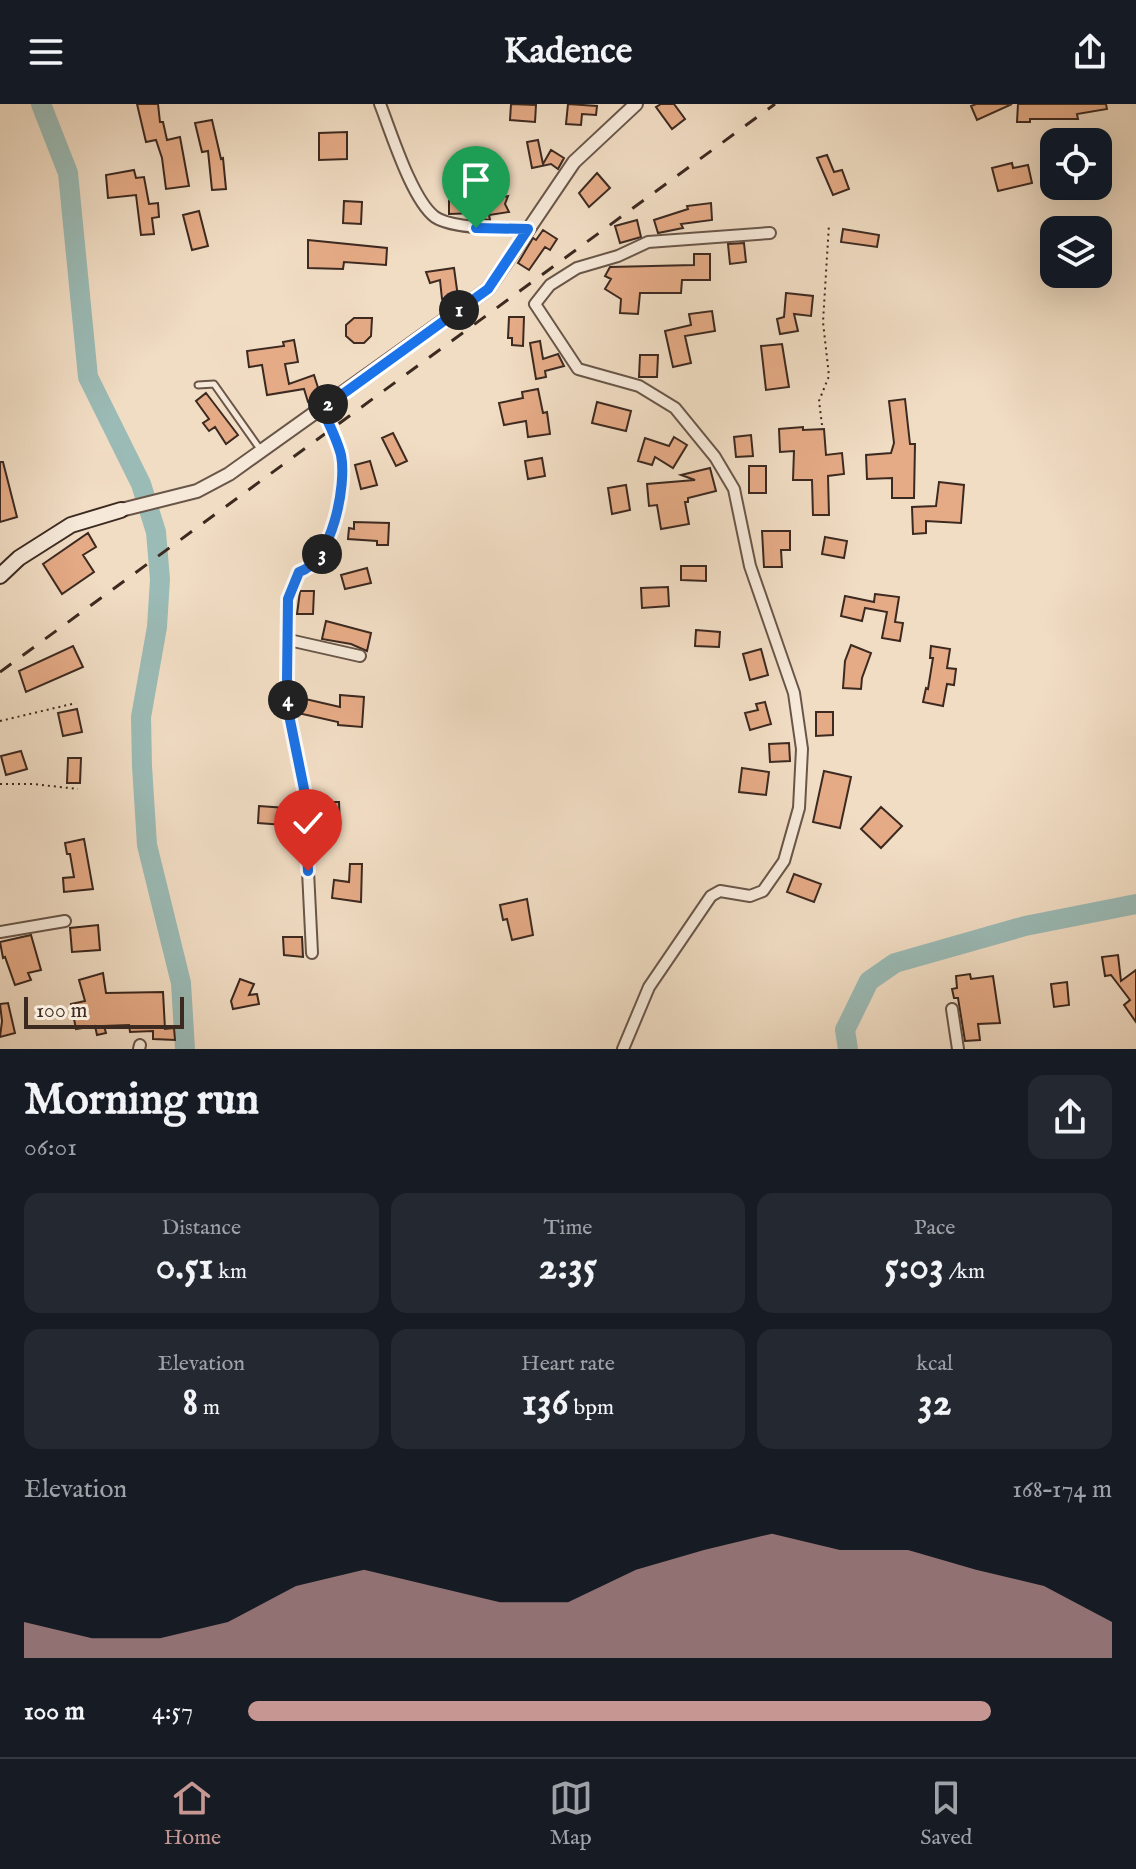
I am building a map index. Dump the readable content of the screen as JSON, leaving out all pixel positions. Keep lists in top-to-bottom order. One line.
{"scale_bar":"100 m","page":{"header":"Kadence","pins":["1","2","3","4"],"scale":"100 m","heading":["Morning run","06:01"],"stats":[["Distance","0.51 km"],["Time","2:35"],["Pace","5:03 /km"],["Elevation","8 m"],["Heart rate","136 bpm"],["kcal","32"]],"chart":["Elevation","168–174 m"],"list":[{"name":"100 m","note":"4:57"}],"tabs":["Home","Map","Saved"]}}
